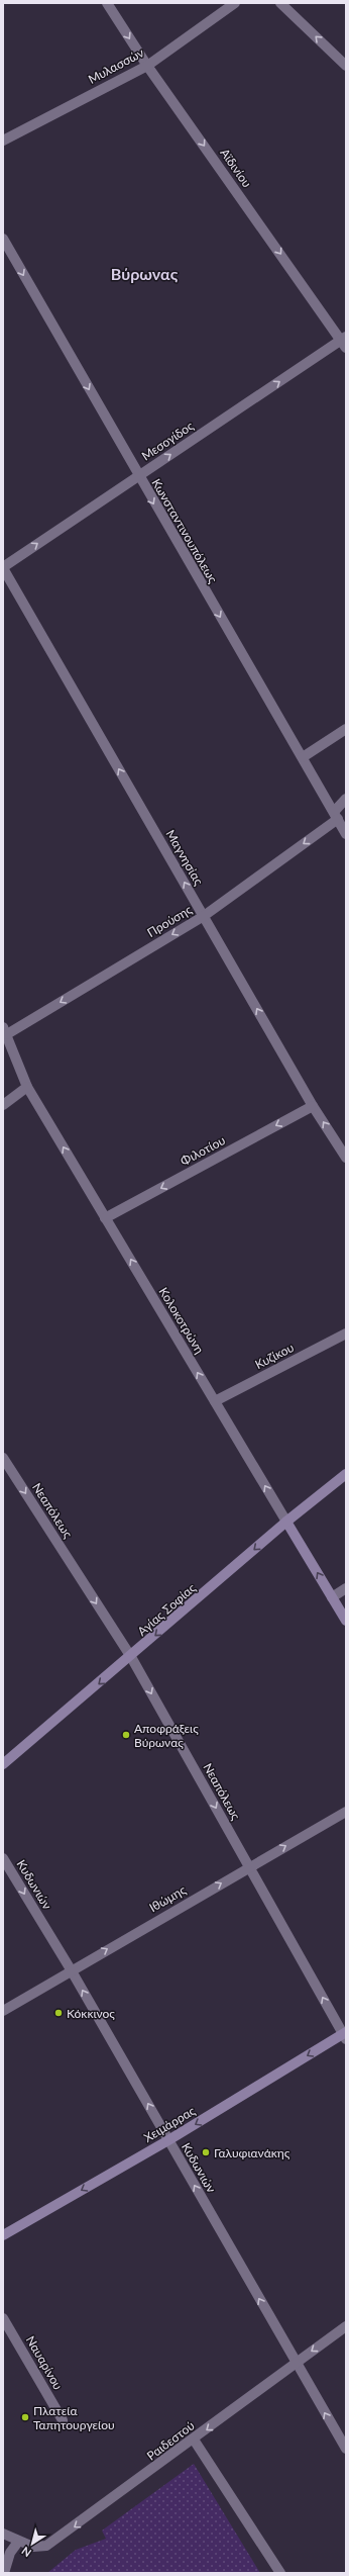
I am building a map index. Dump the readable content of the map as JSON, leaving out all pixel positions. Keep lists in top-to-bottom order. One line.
{"streets":{"street":["Μυλασσών","Αϊδινίου","Μεσογίδος","Κωνσταντινουπόλεως","Μαγνησίας","Προύσης","Φιλοτίου","Κολοκοτρώνη","Κυζίκου","Νεαπόλεως","Αγίας Σοφίας","Κυδωνιών","Ιθώμης","Χειμάρρας","Ναυαρίνου","Ραιδεστού"]},"crossings":[["Μυλασσών","Αϊδινίου"],["Αϊδινίου","Μεσογίδος"],["Μεσογίδος","Κωνσταντινουπόλεως"],["Μεσογίδος","Μαγνησίας"],["Κωνσταντινουπόλεως","Προύσης"],["Μαγνησίας","Προύσης"],["Μαγνησίας","Φιλοτίου"],["Προύσης","Κολοκοτρώνη"],["Φιλοτίου","Κολοκοτρώνη"],["Κολοκοτρώνη","Κυζίκου"],["Κολοκοτρώνη","Αγίας Σοφίας"],["Νεαπόλεως","Αγίας Σοφίας"],["Νεαπόλεως","Ιθώμης"],["Νεαπόλεως","Χειμάρρας"],["Κυδωνιών","Ιθώμης"],["Κυδωνιών","Χειμάρρας"],["Κυδωνιών","Ραιδεστού"]],"one_way":["Αϊδινίου","Μεσογίδος","Κωνσταντινουπόλεως","Μαγνησίας","Προύσης","Φιλοτίου","Κολοκοτρώνη","Αγίας Σοφίας","Ιθώμης","Χειμάρρας","Ραιδεστού"],"districts":["Βύρωνας"],"places":["Αποφράξεις Βύρωνας","Κόκκινος","Γαλυφιανάκης","Πλατεία Ταπητουργείου"],"north":"bottom left"}
